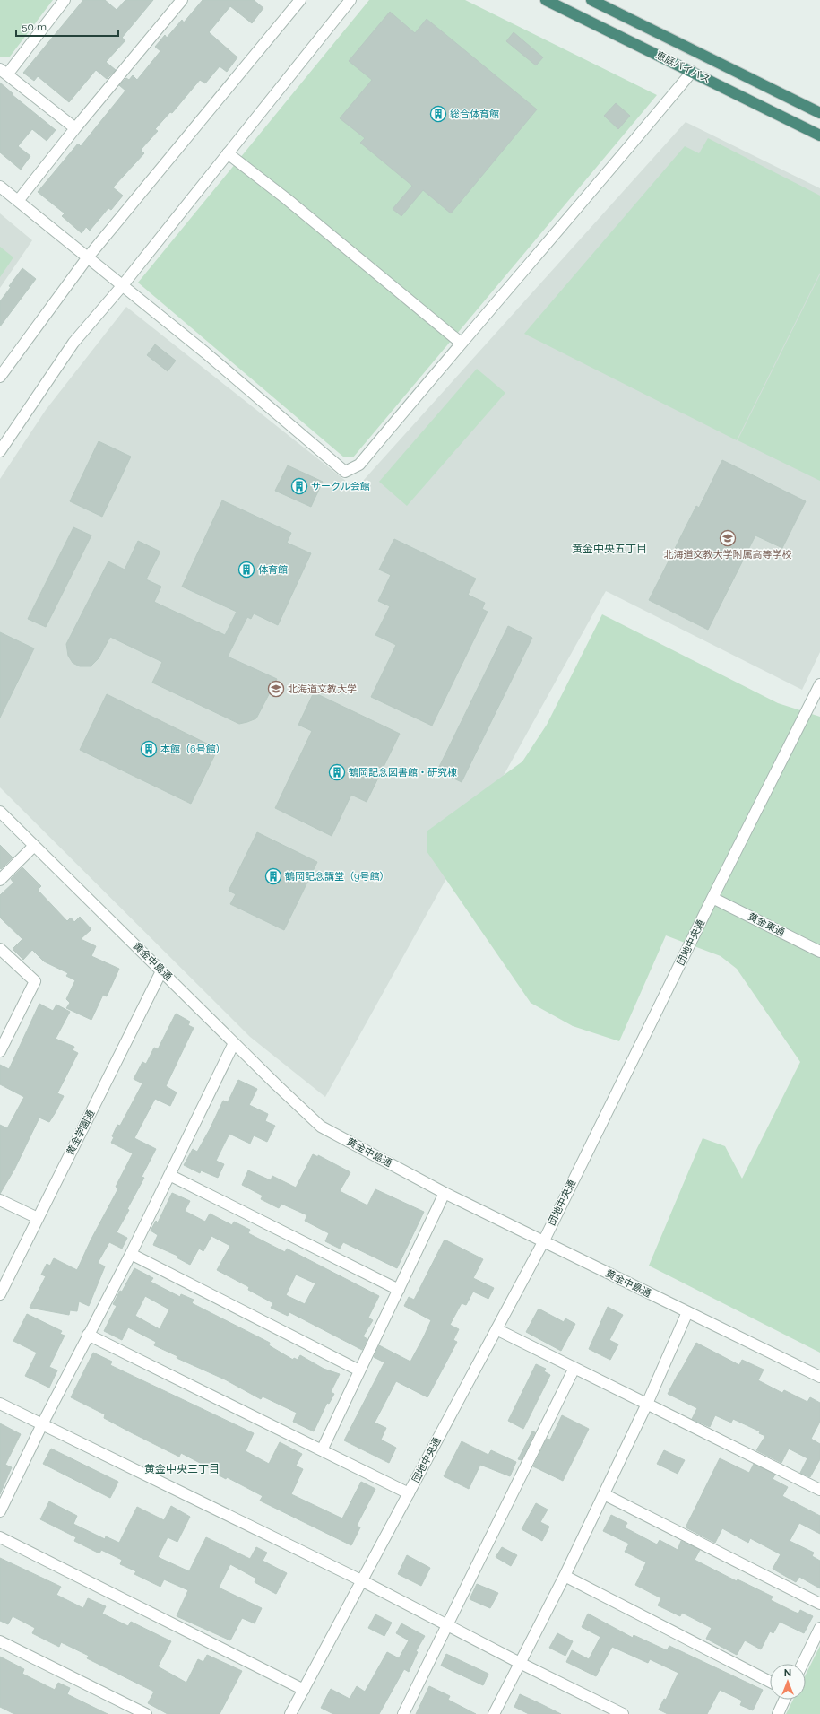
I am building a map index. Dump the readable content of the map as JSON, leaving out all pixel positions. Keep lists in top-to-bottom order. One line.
{"streets":{"highway":["恵庭バイパス"],"street":["黄金東通","団地中央通","黄金中島通","黄金学園通"]},"crossings":[["黄金東通","団地中央通"],["団地中央通","黄金中島通"],["黄金中島通","黄金学園通"]],"districts":["黄金中央五丁目","黄金中央三丁目"],"places":{"building":["総合体育館","サークル会館","体育館","本館（6号館）","鶴岡記念図書館・研究棟","鶴岡記念講堂（9号館）"],"school or university":["北海道文教大学附属高等学校","北海道文教大学"]},"scale_bar":"50 m","north":"top"}
